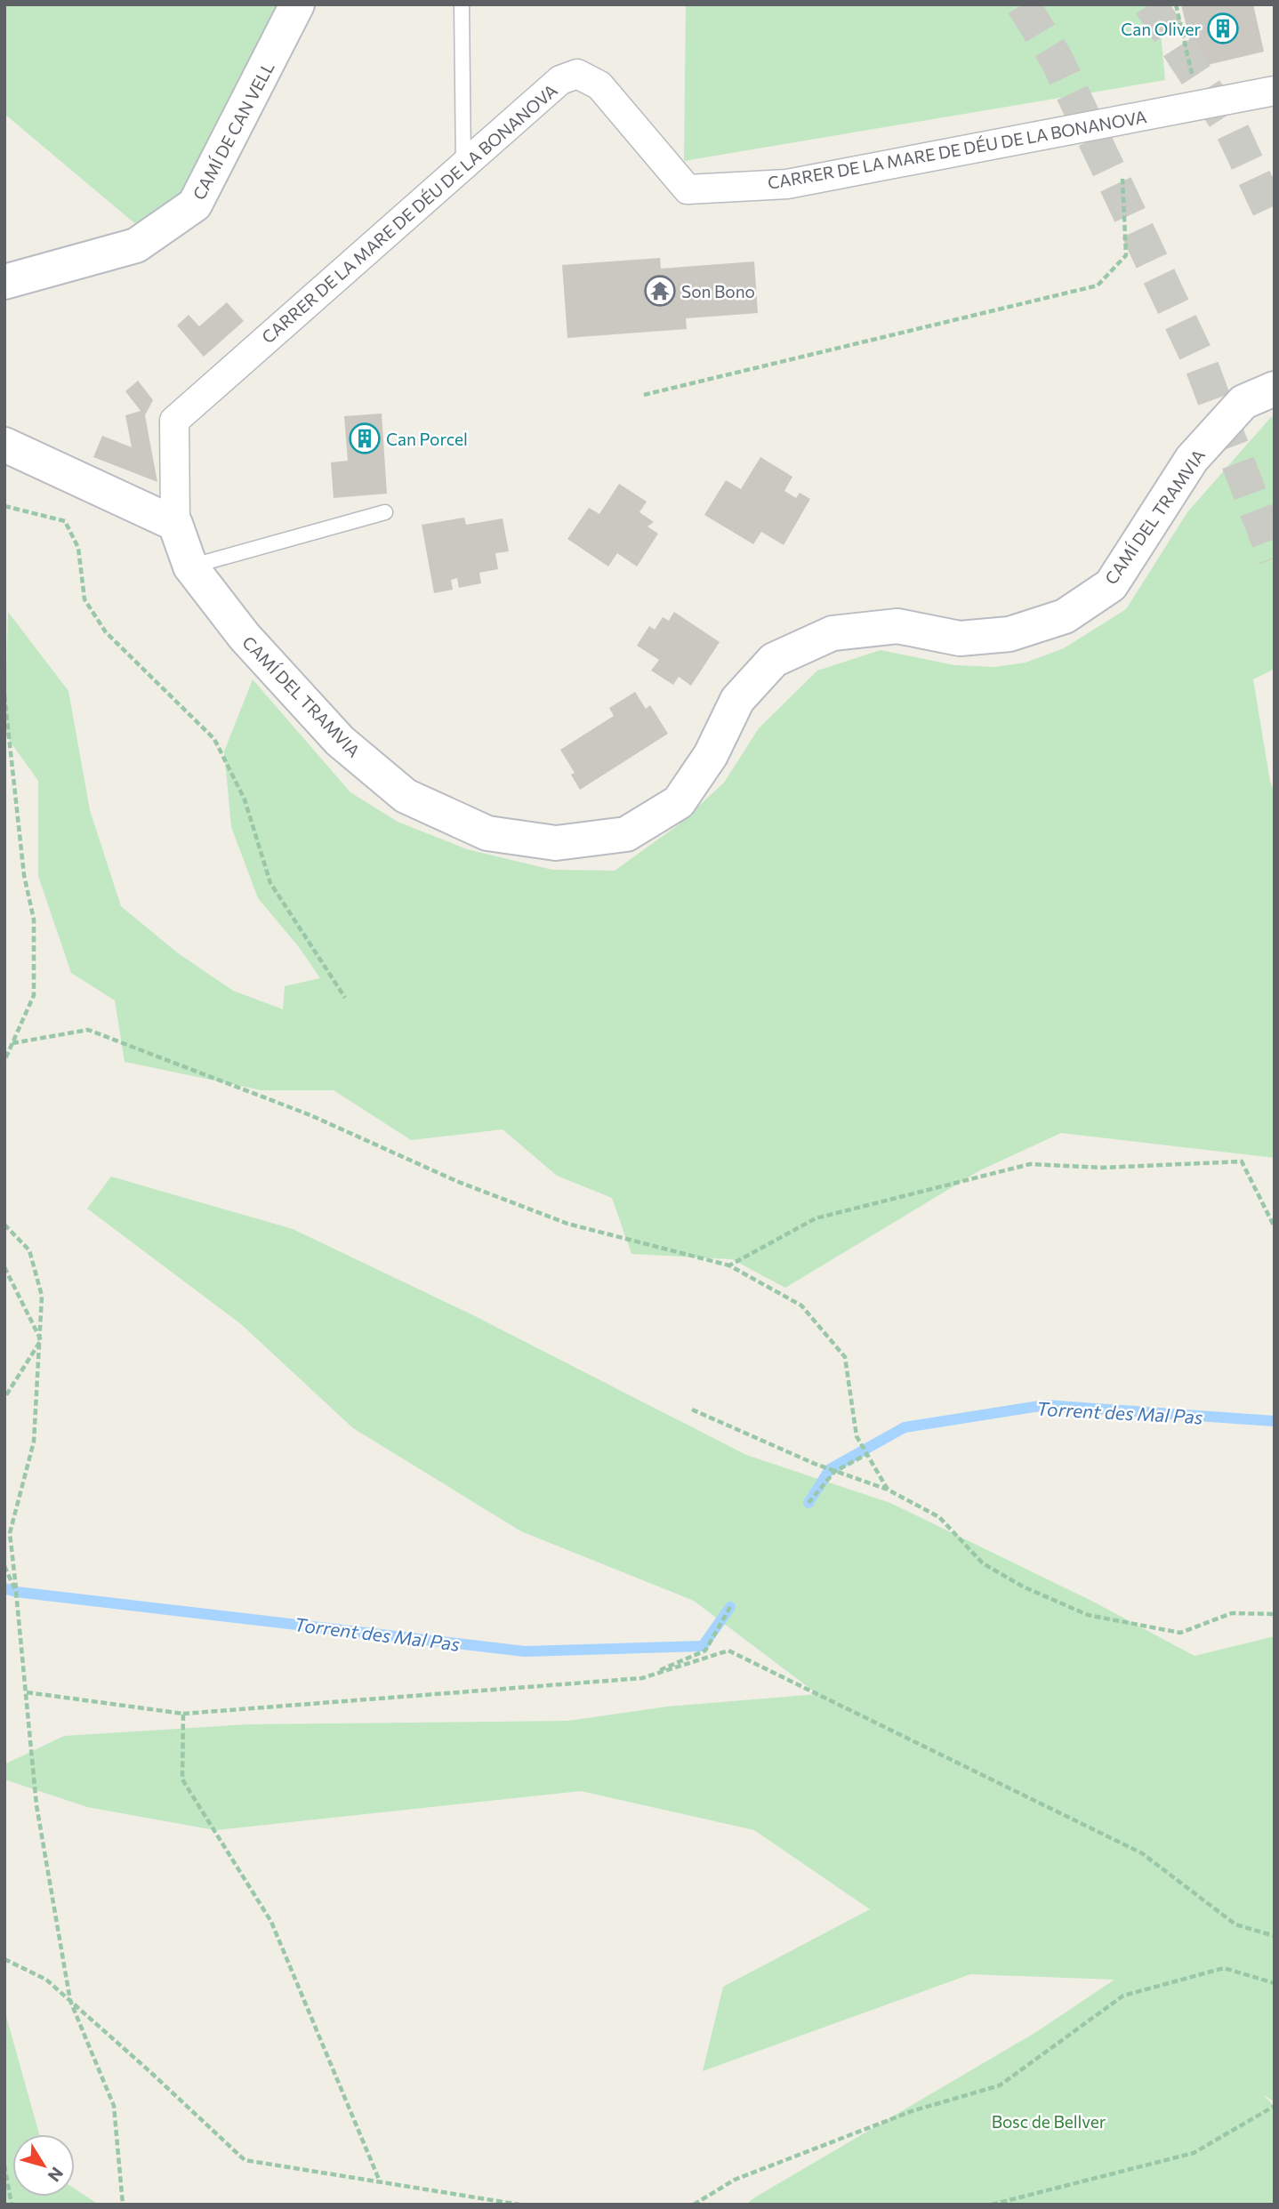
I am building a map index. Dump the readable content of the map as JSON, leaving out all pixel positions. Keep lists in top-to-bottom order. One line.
{"streets":{"street":["CAMÍ DE CAN VELL","CARRER DE LA MARE DE DÉU DE LA BONANOVA","CAMÍ DEL TRAMVIA"]},"crossings":[["CARRER DE LA MARE DE DÉU DE LA BONANOVA","CAMÍ DEL TRAMVIA"]],"water":["Torrent des Mal Pas"],"parks":["Bosc de Bellver"],"places":{"building":["Can Oliver","Can Porcel"],"temple":["Son Bono"]},"north":"bottom right"}
